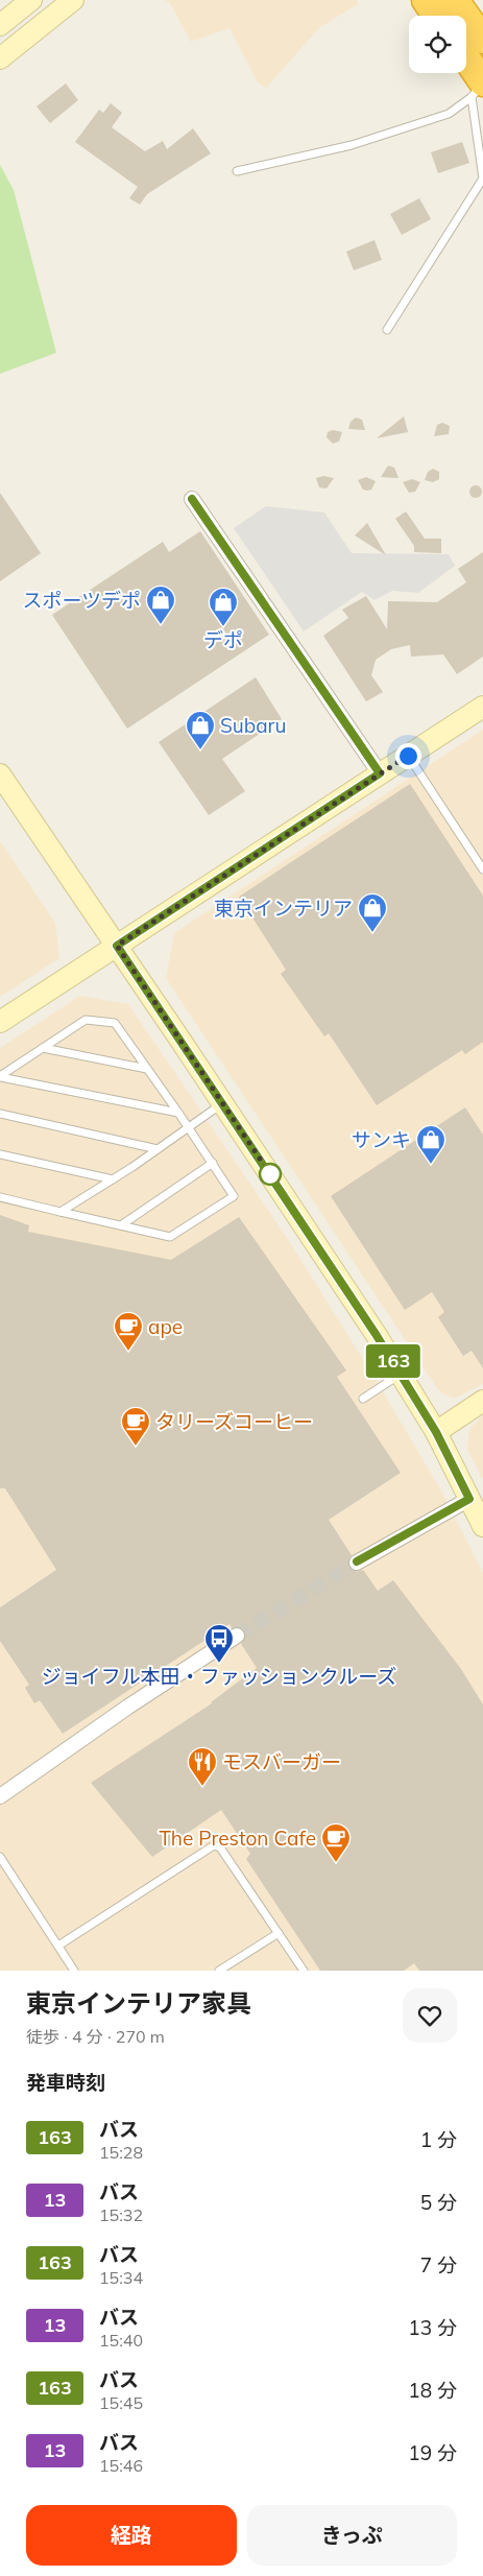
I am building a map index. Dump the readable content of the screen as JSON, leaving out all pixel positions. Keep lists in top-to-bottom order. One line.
{"places":{"shop":["スポーツデポ","デポ","Subaru","東京インテリア","サンキ"],"cafe":["ape","タリーズコーヒー","The Preston Cafe"],"bus stop":["ジョイフル本田・ファッションクルーズ"],"restaurant":["モスバーガー"]},"lines":["bus line 163"],"page":{"on_map":"163","heading":[["東京インテリア家具","徒歩 · 4 分 · 270 m"],"発車時刻"],"list":[{"mark":"163","name":"バス","note":"15:28","value":"1 分"},{"mark":"13","name":"バス","note":"15:32","value":"5 分"},{"mark":"163","name":"バス","note":"15:34","value":"7 分"},{"mark":"13","name":"バス","note":"15:40","value":"13 分"},{"mark":"163","name":"バス","note":"15:45","value":"18 分"},{"mark":"13","name":"バス","note":"15:46","value":"19 分"}],"buttons":["経路","きっぷ"]}}
